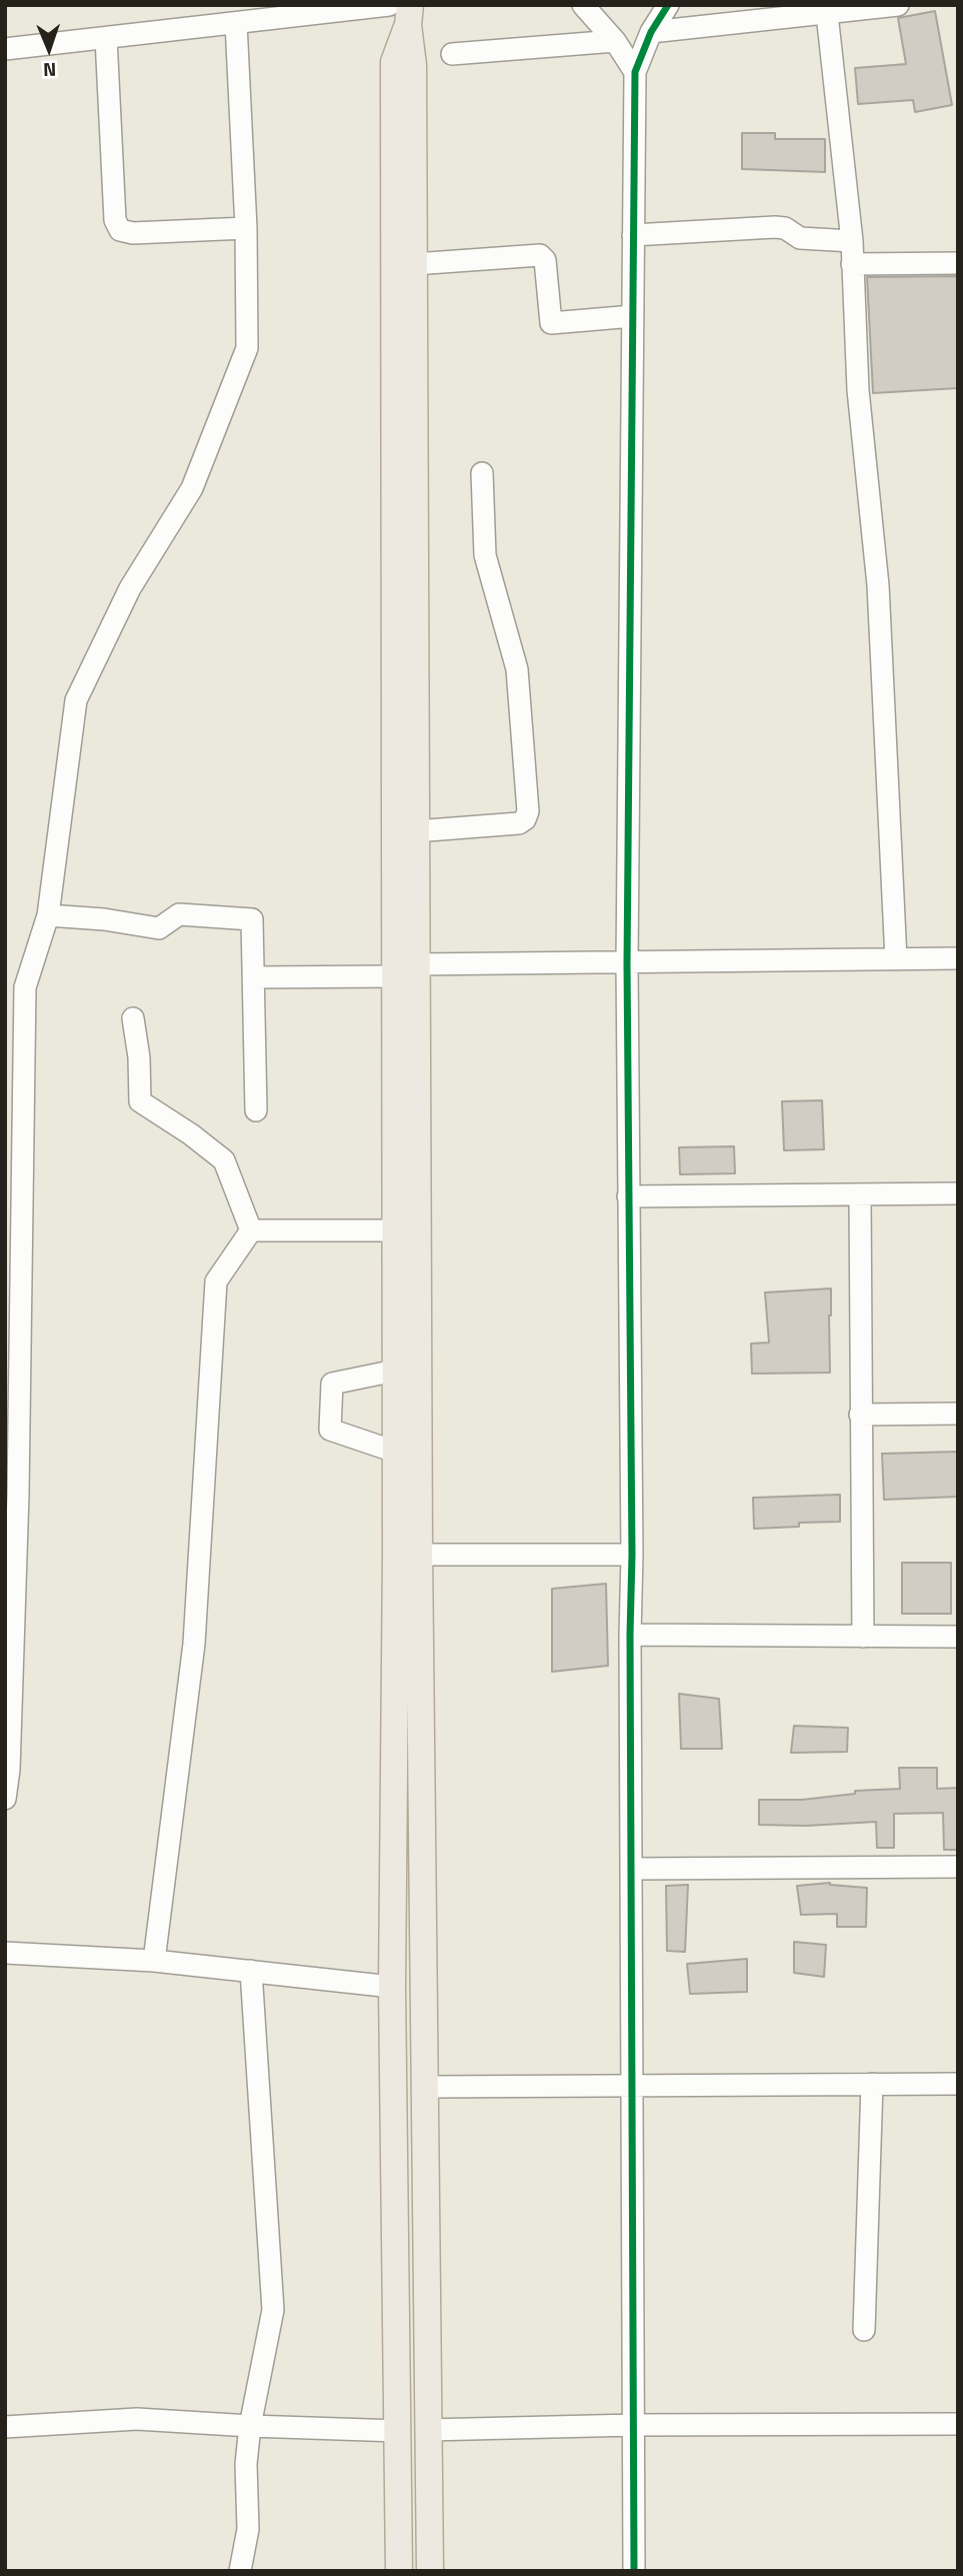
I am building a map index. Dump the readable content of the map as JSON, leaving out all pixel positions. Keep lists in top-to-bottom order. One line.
{"north":"bottom"}
